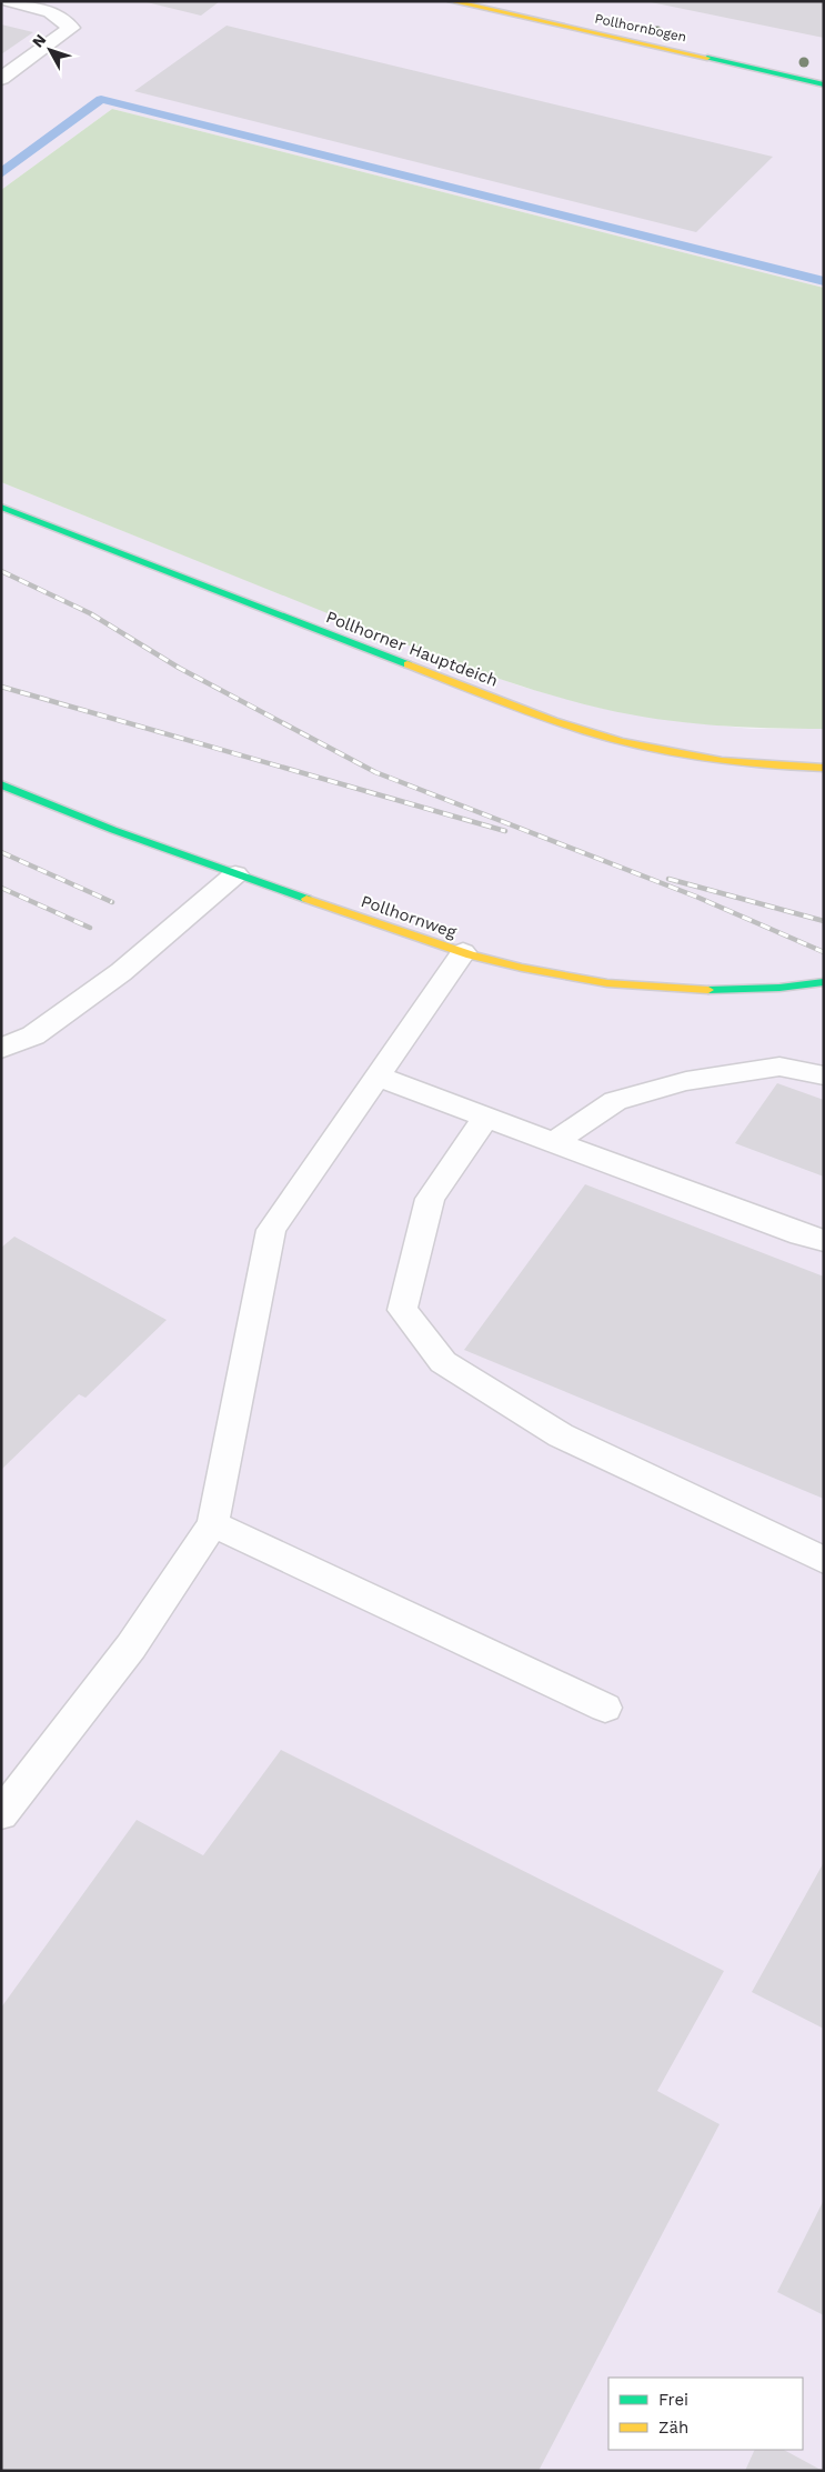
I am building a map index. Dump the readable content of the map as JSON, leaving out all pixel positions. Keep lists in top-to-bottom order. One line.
{"streets":{"street":["Pollhornbogen","Pollhorner Hauptdeich","Pollhornweg"]},"legend":["Frei","Zäh"],"north":"top left"}
